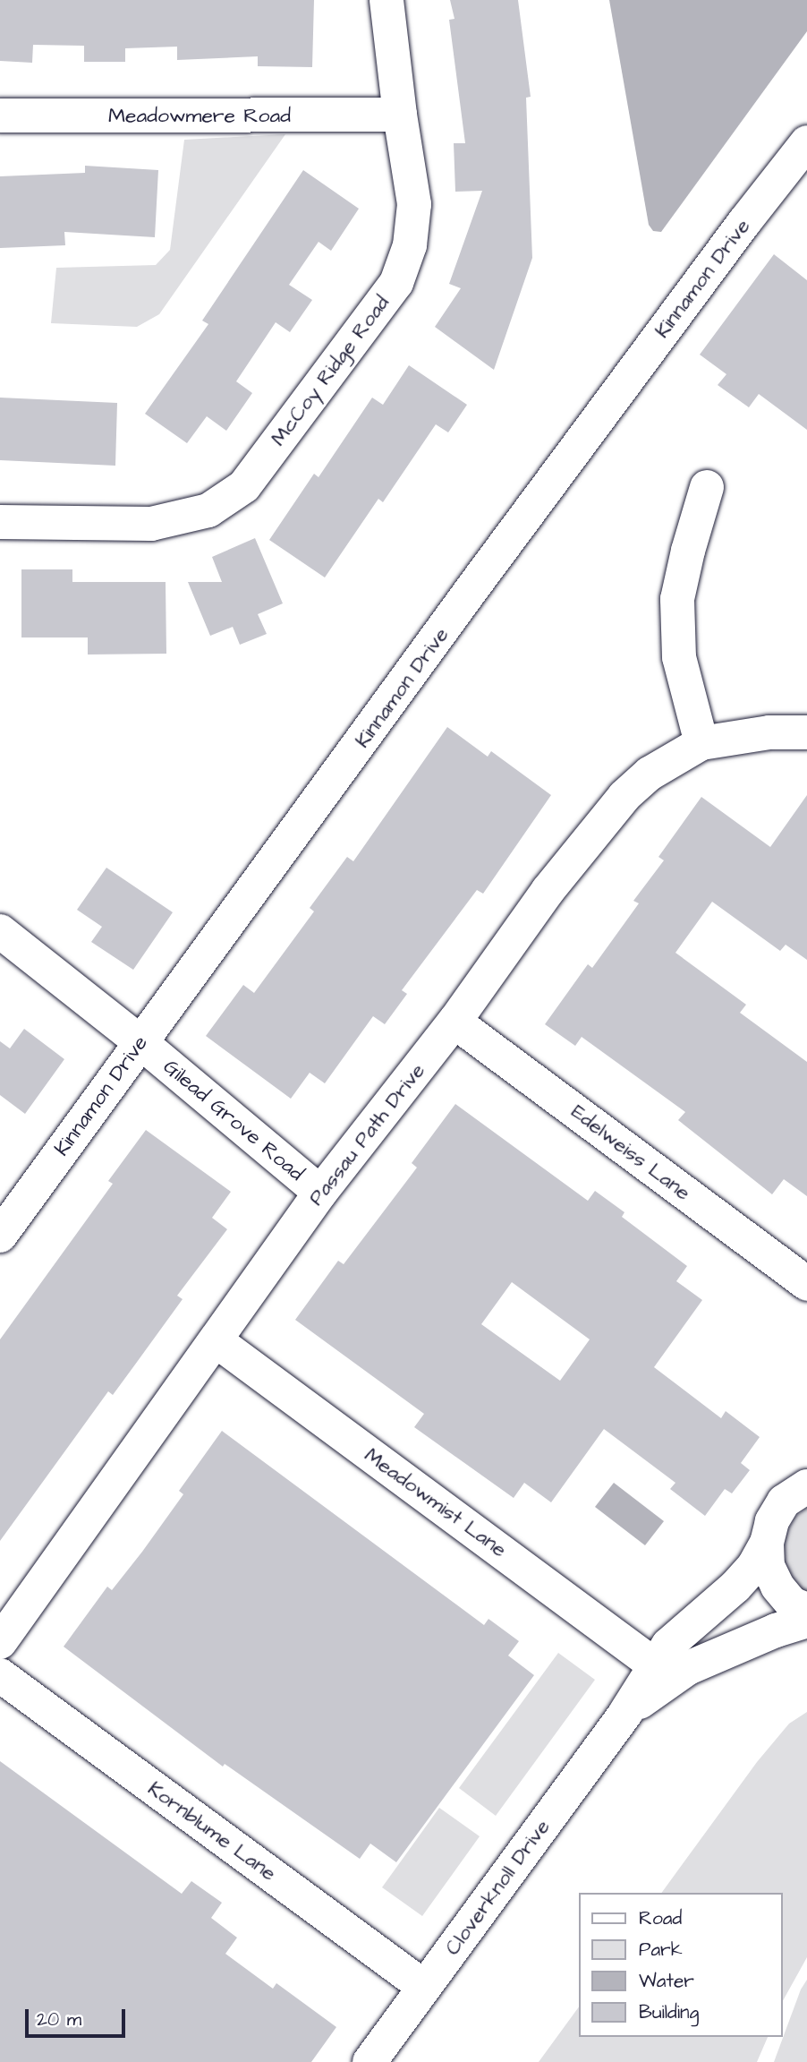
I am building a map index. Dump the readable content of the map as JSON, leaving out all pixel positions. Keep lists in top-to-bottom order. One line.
{"streets":{"street":["Meadowmere Road","Kinnamon Drive","McCoy Ridge Road","Gilead Grove Road","Passau Path Drive","Edelweiss Lane","Meadowmist Lane","Kornblume Lane","Cloverknoll Drive"]},"crossings":[["Meadowmere Road","McCoy Ridge Road"],["Kinnamon Drive","Gilead Grove Road"],["Gilead Grove Road","Passau Path Drive"],["Passau Path Drive","Edelweiss Lane"],["Passau Path Drive","Meadowmist Lane"],["Meadowmist Lane","Cloverknoll Drive"],["Kornblume Lane","Cloverknoll Drive"]],"legend":["Road","Park","Water","Building"],"scale_bar":"20 m"}
